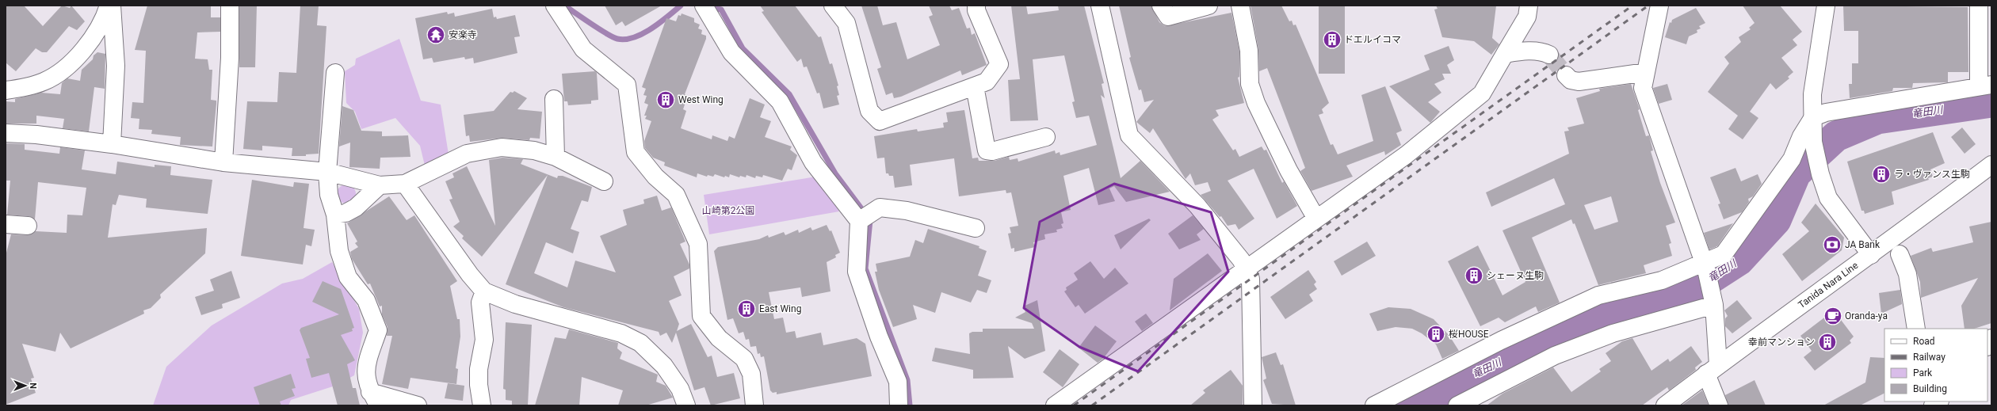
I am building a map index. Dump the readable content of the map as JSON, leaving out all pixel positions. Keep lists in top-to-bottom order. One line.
{"streets":{"street":["Tanida Nara Line"]},"water":["竜田川"],"parks":["山崎第2公園"],"places":{"temple":["安楽寺"],"building":["ドエルイコマ","West Wing","ラ・ヴァンス生駒","シェーヌ生駒","East Wing","桜HOUSE","幸前マンション"],"bank":["JA Bank"],"cafe":["Oranda-ya"]},"legend":["Road","Railway","Park","Building"],"north":"right"}
